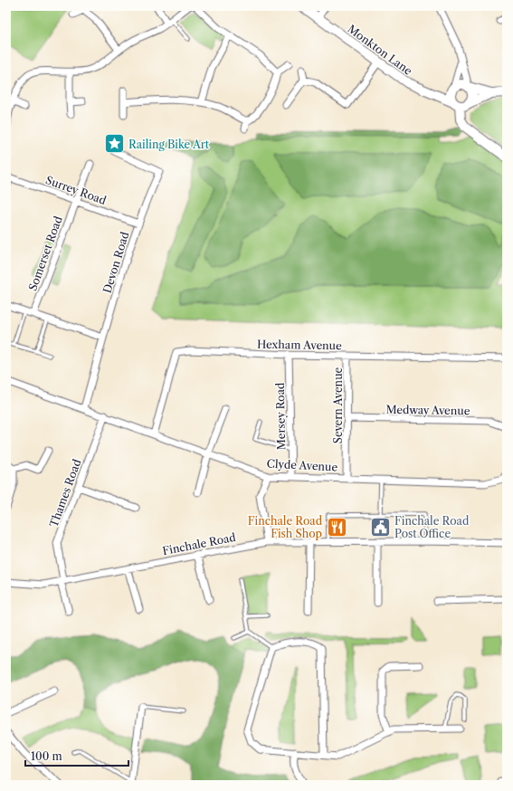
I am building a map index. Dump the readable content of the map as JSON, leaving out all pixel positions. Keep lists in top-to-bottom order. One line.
{"streets":{"street":["Monkton Lane","Surrey Road","Somerset Road","Devon Road","Hexham Avenue","Severn Avenue","Medway Avenue","Mersey Road","Clyde Avenue","Thames Road","Finchale Road"]},"crossings":[["Surrey Road","Somerset Road"],["Surrey Road","Devon Road"],["Devon Road","Clyde Avenue"],["Hexham Avenue","Severn Avenue"],["Hexham Avenue","Mersey Road"],["Hexham Avenue","Clyde Avenue"],["Severn Avenue","Medway Avenue"],["Severn Avenue","Clyde Avenue"],["Mersey Road","Clyde Avenue"],["Clyde Avenue","Thames Road"],["Thames Road","Finchale Road"]],"places":{"place":["Railing Bike Art"],"restaurant":["Finchale Road Fish Shop"],"public building":["Finchale Road Post Office"]},"scale_bar":"100 m"}
